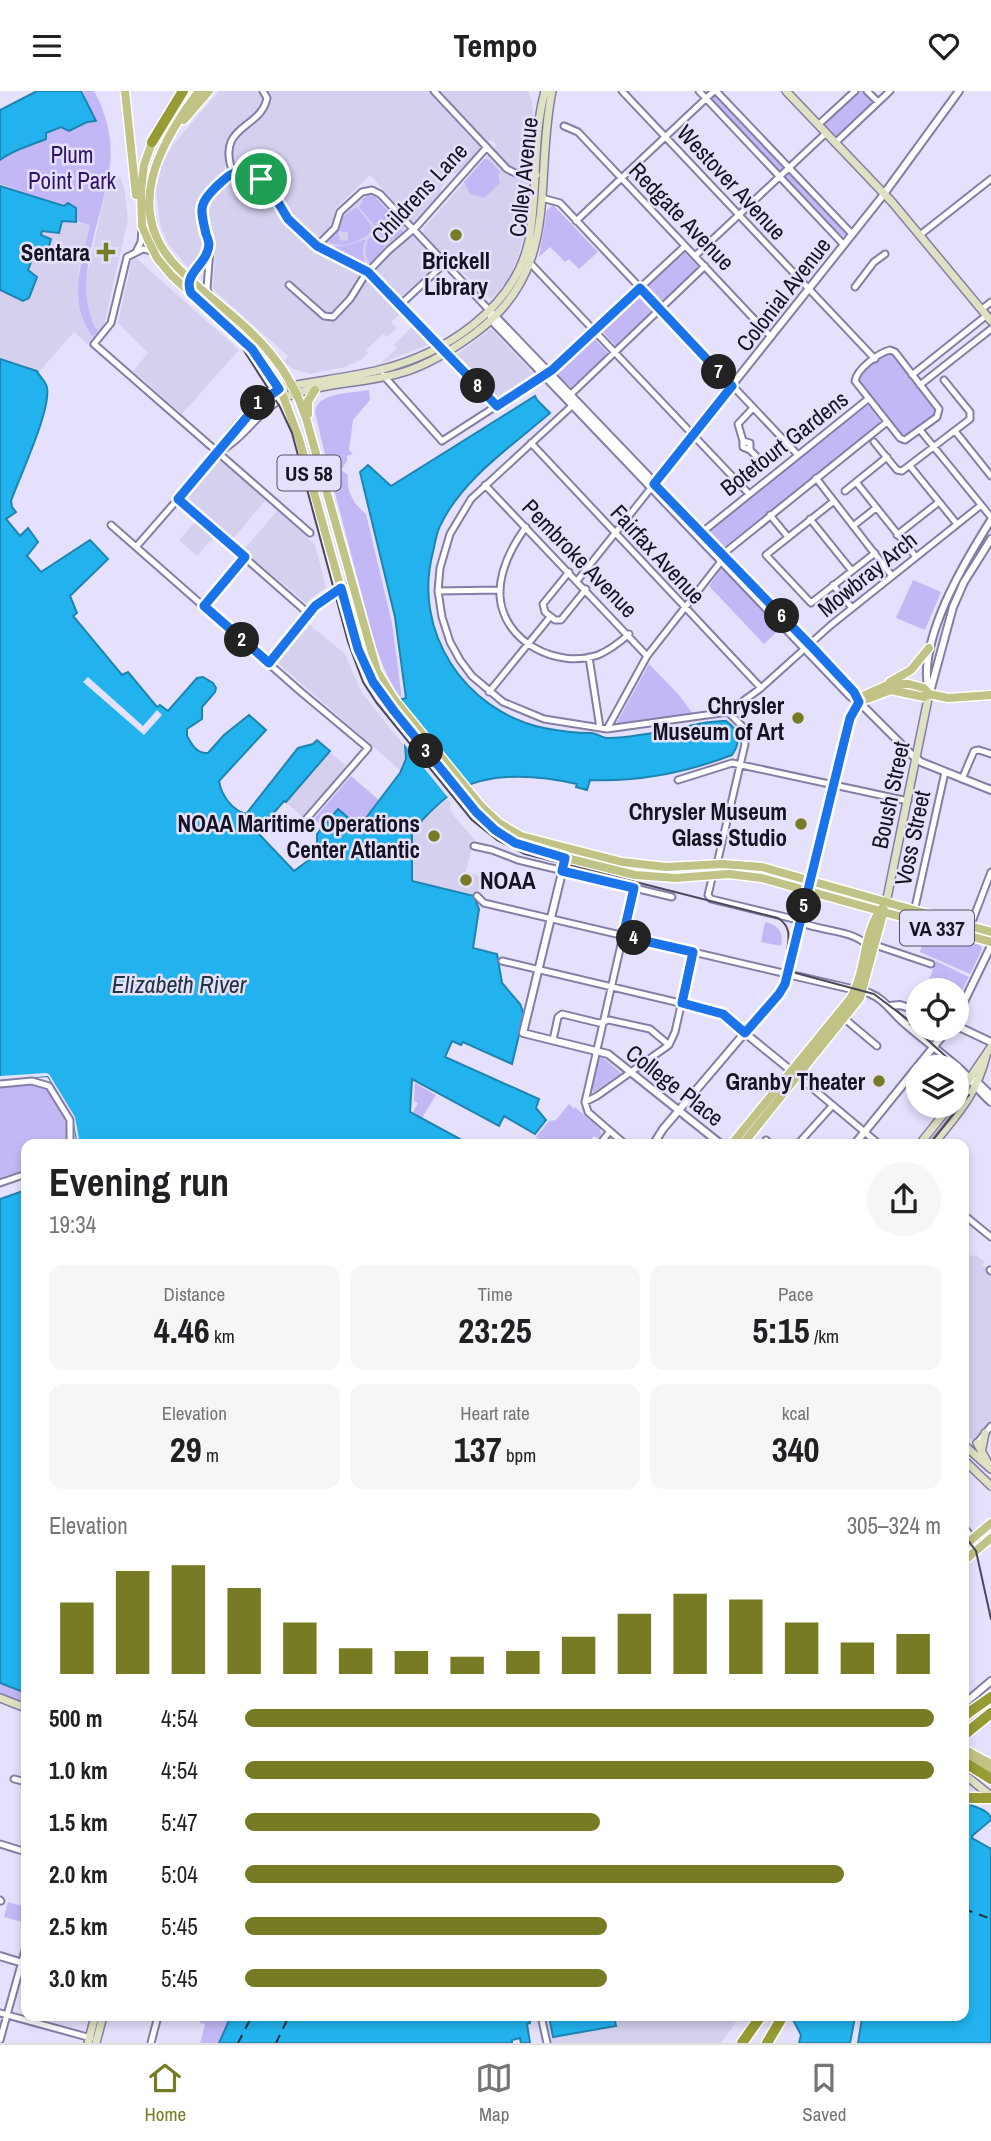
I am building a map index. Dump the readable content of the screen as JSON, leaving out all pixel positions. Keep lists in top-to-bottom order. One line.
{"streets":{"highway":["US 58"],"main road":["Colley Avenue","Boush Street","VA 337"],"street":["Westover Avenue","Childrens Lane","Redgate Avenue","Colonial Avenue","Botetourt Gardens","Fairfax Avenue","Pembroke Avenue","Mowbray Arch","Voss Street","College Place"]},"crossings":[["Colley Avenue","US 58"],["Westover Avenue","Colonial Avenue"],["Westover Avenue","Botetourt Gardens"],["Redgate Avenue","Colonial Avenue"],["Colonial Avenue","Fairfax Avenue"],["Colonial Avenue","Pembroke Avenue"],["Botetourt Gardens","Fairfax Avenue"],["Botetourt Gardens","Pembroke Avenue"],["Botetourt Gardens","Mowbray Arch"],["US 58","VA 337"],["Fairfax Avenue","Mowbray Arch"],["Pembroke Avenue","Mowbray Arch"],["Boush Street","VA 337"],["Voss Street","VA 337"]],"water":["Elizabeth River"],"parks":["Plum Point Park"],"places":{"other":["Brickell Library","Chrysler Museum of Art","Chrysler Museum Glass Studio","NOAA Maritime Operations Center Atlantic","NOAA","Granby Theater"],"health":["Sentara"]},"page":{"header":"Tempo","pins":["7","8","1","6","2","3","5","4"],"heading":["Evening run","19:34"],"stats":[["Distance","4.46 km"],["Time","23:25"],["Pace","5:15 /km"],["Elevation","29 m"],["Heart rate","137 bpm"],["kcal","340"]],"chart":["Elevation","305–324 m"],"list":[{"name":"500 m","note":"4:54"},{"name":"1.0 km","note":"4:54"},{"name":"1.5 km","note":"5:47"},{"name":"2.0 km","note":"5:04"},{"name":"2.5 km","note":"5:45"},{"name":"3.0 km","note":"5:45"}],"tabs":["Home","Map","Saved"]}}
